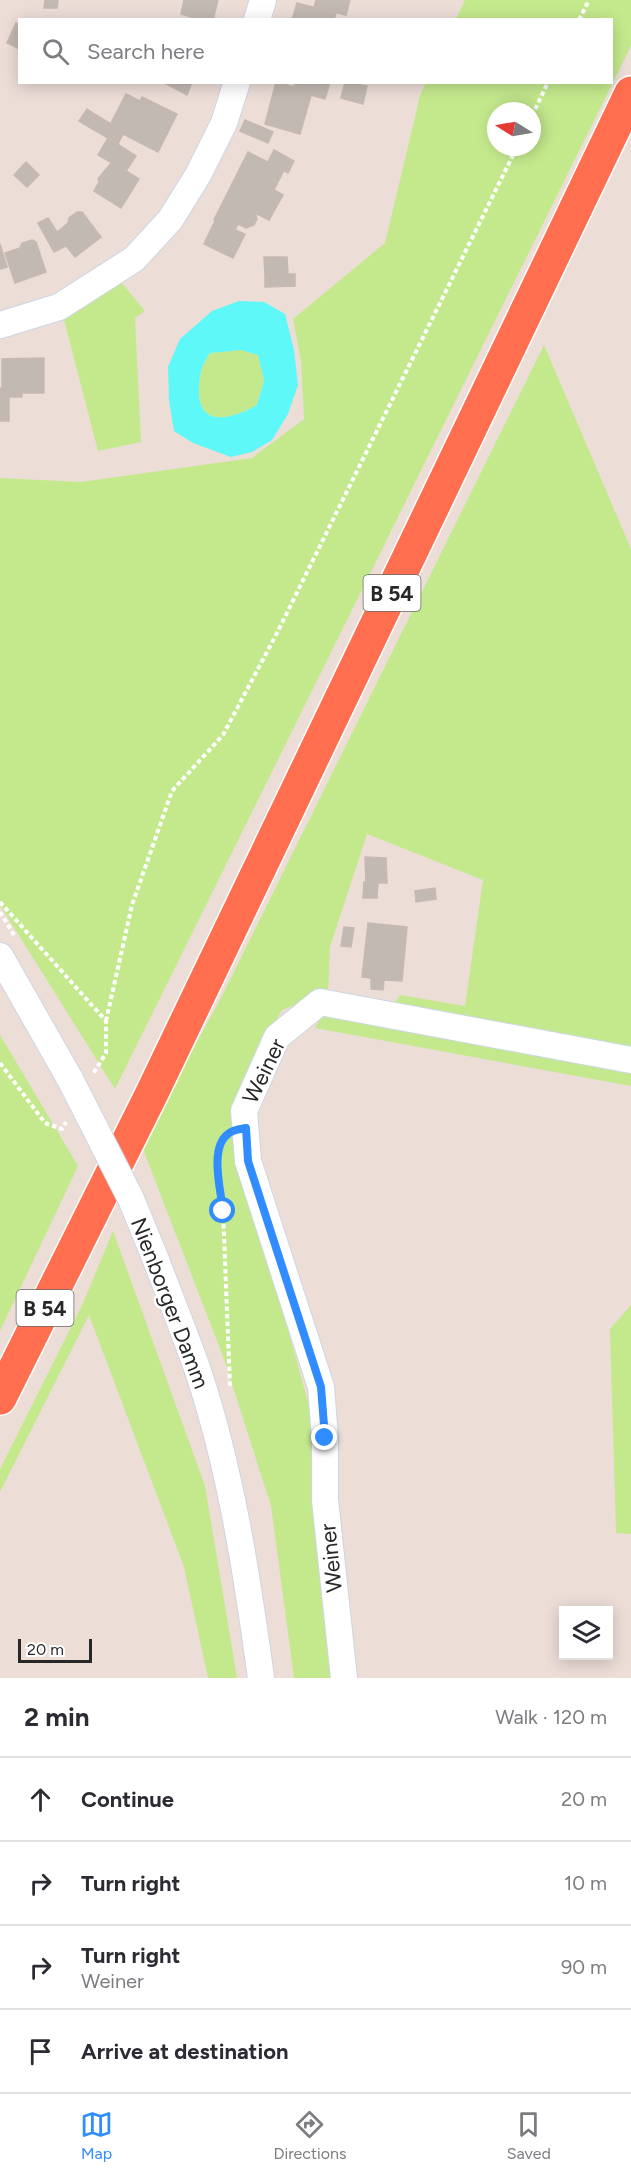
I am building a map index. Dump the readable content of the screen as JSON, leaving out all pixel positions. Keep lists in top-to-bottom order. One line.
{"streets":{"highway":["B 54"],"street":["Weiner","Nienborger Damm"]},"scale_bar":"20 m","north":"left","page":{"search":"Search here","scale":"20 m","heading":["2 min","Walk · 120 m"],"list":[["Continue","20 m"],["Turn right","10 m"],["Turn right","Weiner","90 m"],"Arrive at destination"],"nav":["Map","Directions","Saved"]}}
